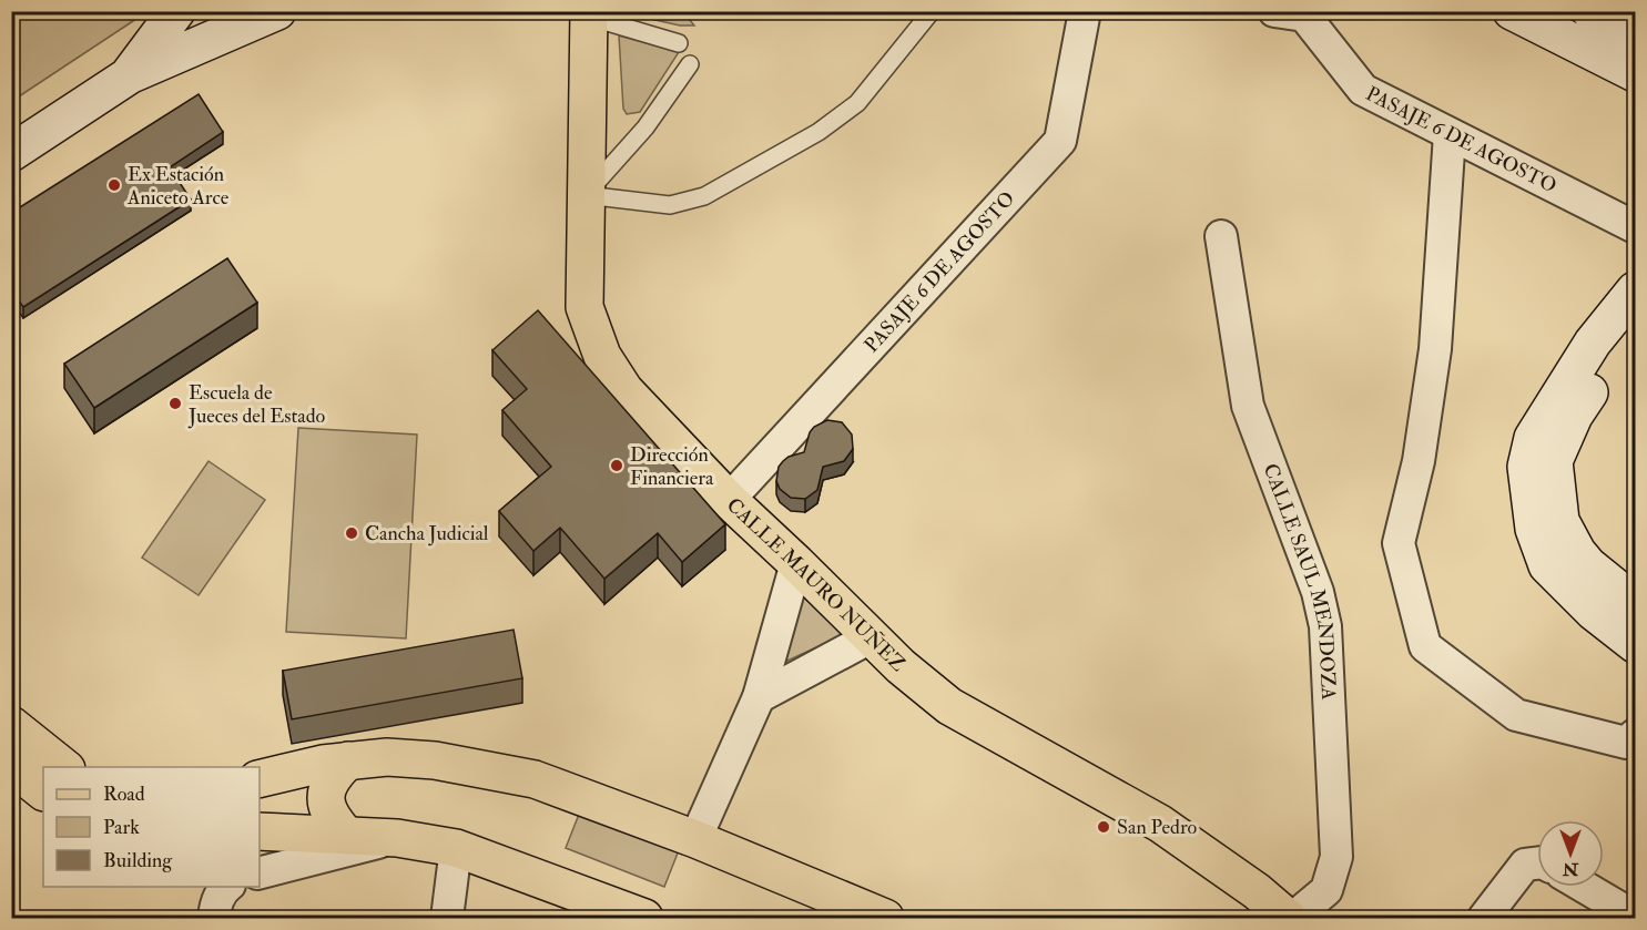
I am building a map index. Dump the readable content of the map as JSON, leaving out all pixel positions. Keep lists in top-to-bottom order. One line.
{"streets":{"main road":["CALLE MAURO NUÑEZ"],"street":["PASAJE 6 DE AGOSTO","CALLE SAUL MENDOZA"]},"crossings":[["PASAJE 6 DE AGOSTO","CALLE MAURO NUÑEZ"]],"places":["Ex Estación Aniceto Arce","Escuela de Jueces del Estado","Dirección Financiera","Cancha Judicial","San Pedro"],"legend":["Road","Park","Building"],"north":"bottom"}
